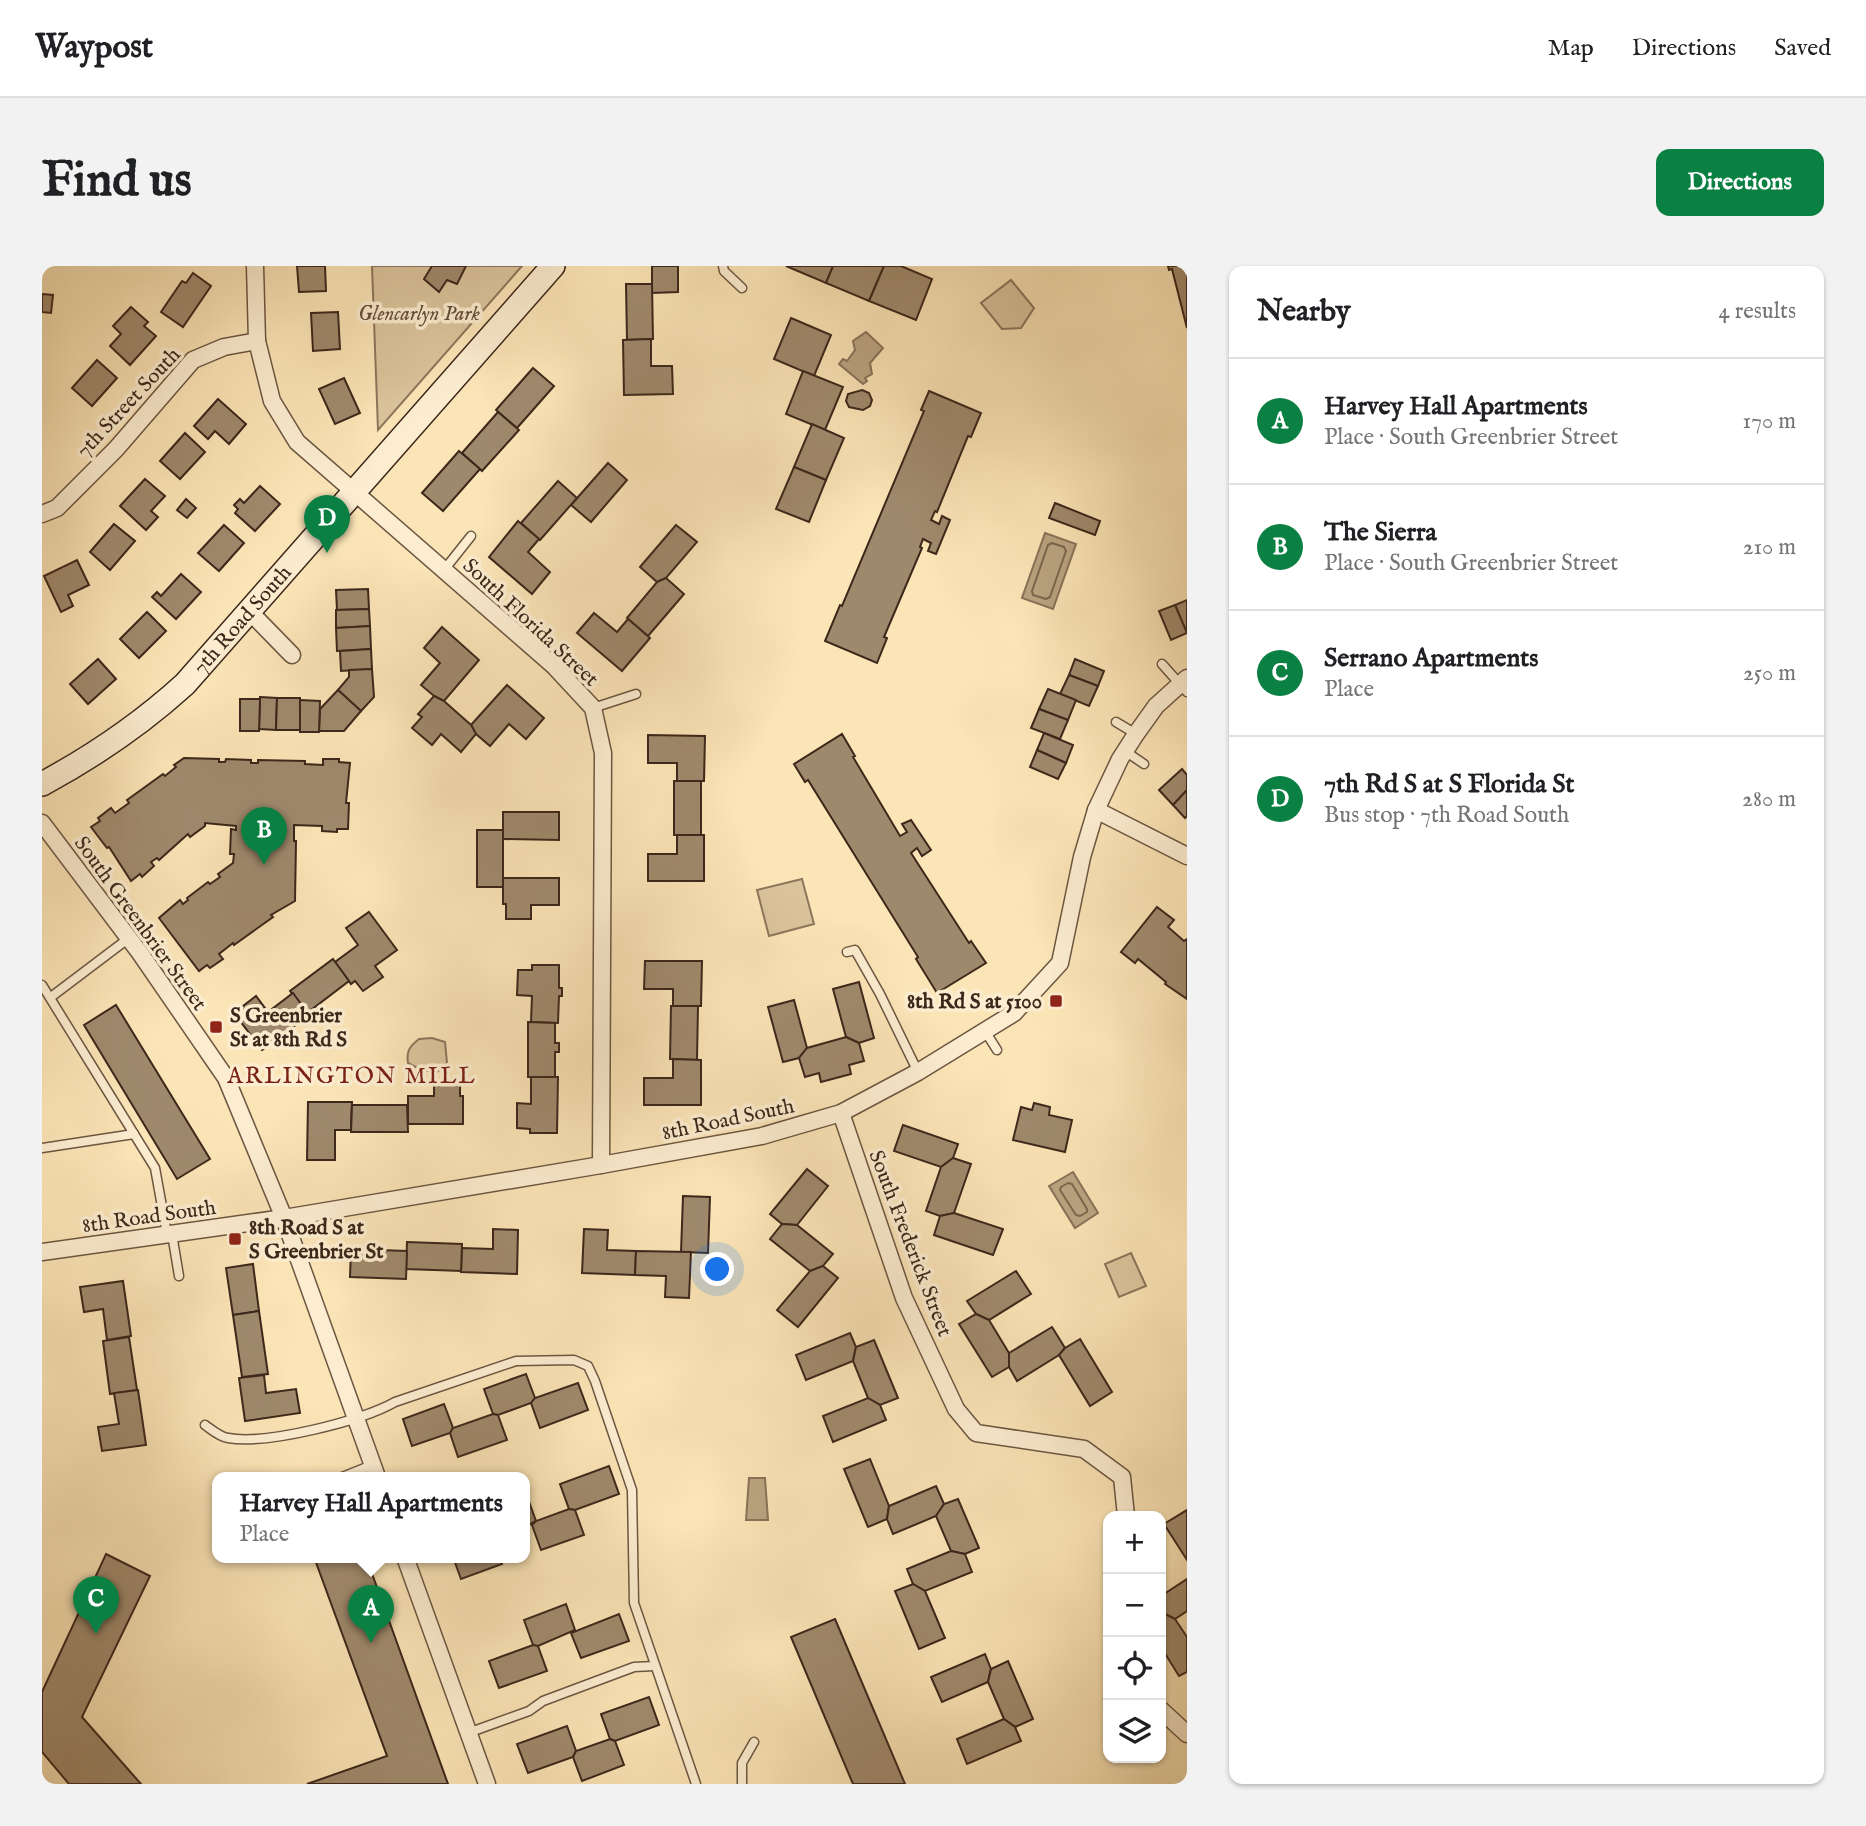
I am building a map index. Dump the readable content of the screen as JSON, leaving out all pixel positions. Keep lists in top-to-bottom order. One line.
{"streets":{"street":["7th Street South","7th Road South","South Florida Street","South Greenbrier Street","8th Road South","South Frederick Street"]},"crossings":[["7th Street South","South Florida Street"],["7th Road South","South Florida Street"],["South Florida Street","8th Road South"],["South Greenbrier Street","8th Road South"],["8th Road South","South Frederick Street"]],"districts":["ARLINGTON MILL"],"parks":["Glencarlyn Park"],"places":{"transit":["8th Rd S at 5100","S Greenbrier St at 8th Rd S","8th Road S at S Greenbrier St"]},"page":{"header":"Waypost","nav":["Map","Directions","Saved"],"buttons":"Directions","title":"Find us","heading":["Nearby","4 results"],"list":[{"mark":"A","name":"Harvey Hall Apartments","note":"Place · South Greenbrier Street","value":"170 m"},{"mark":"B","name":"The Sierra","note":"Place · South Greenbrier Street","value":"210 m"},{"mark":"C","name":"Serrano Apartments","note":"Place","value":"250 m"},{"mark":"D","name":"7th Rd S at S Florida St","note":"Bus stop · 7th Road South","value":"280 m"}],"pins":["D","B","C","A"],"popup":["Harvey Hall Apartments","Place"],"map_buttons":["+","−"]}}
